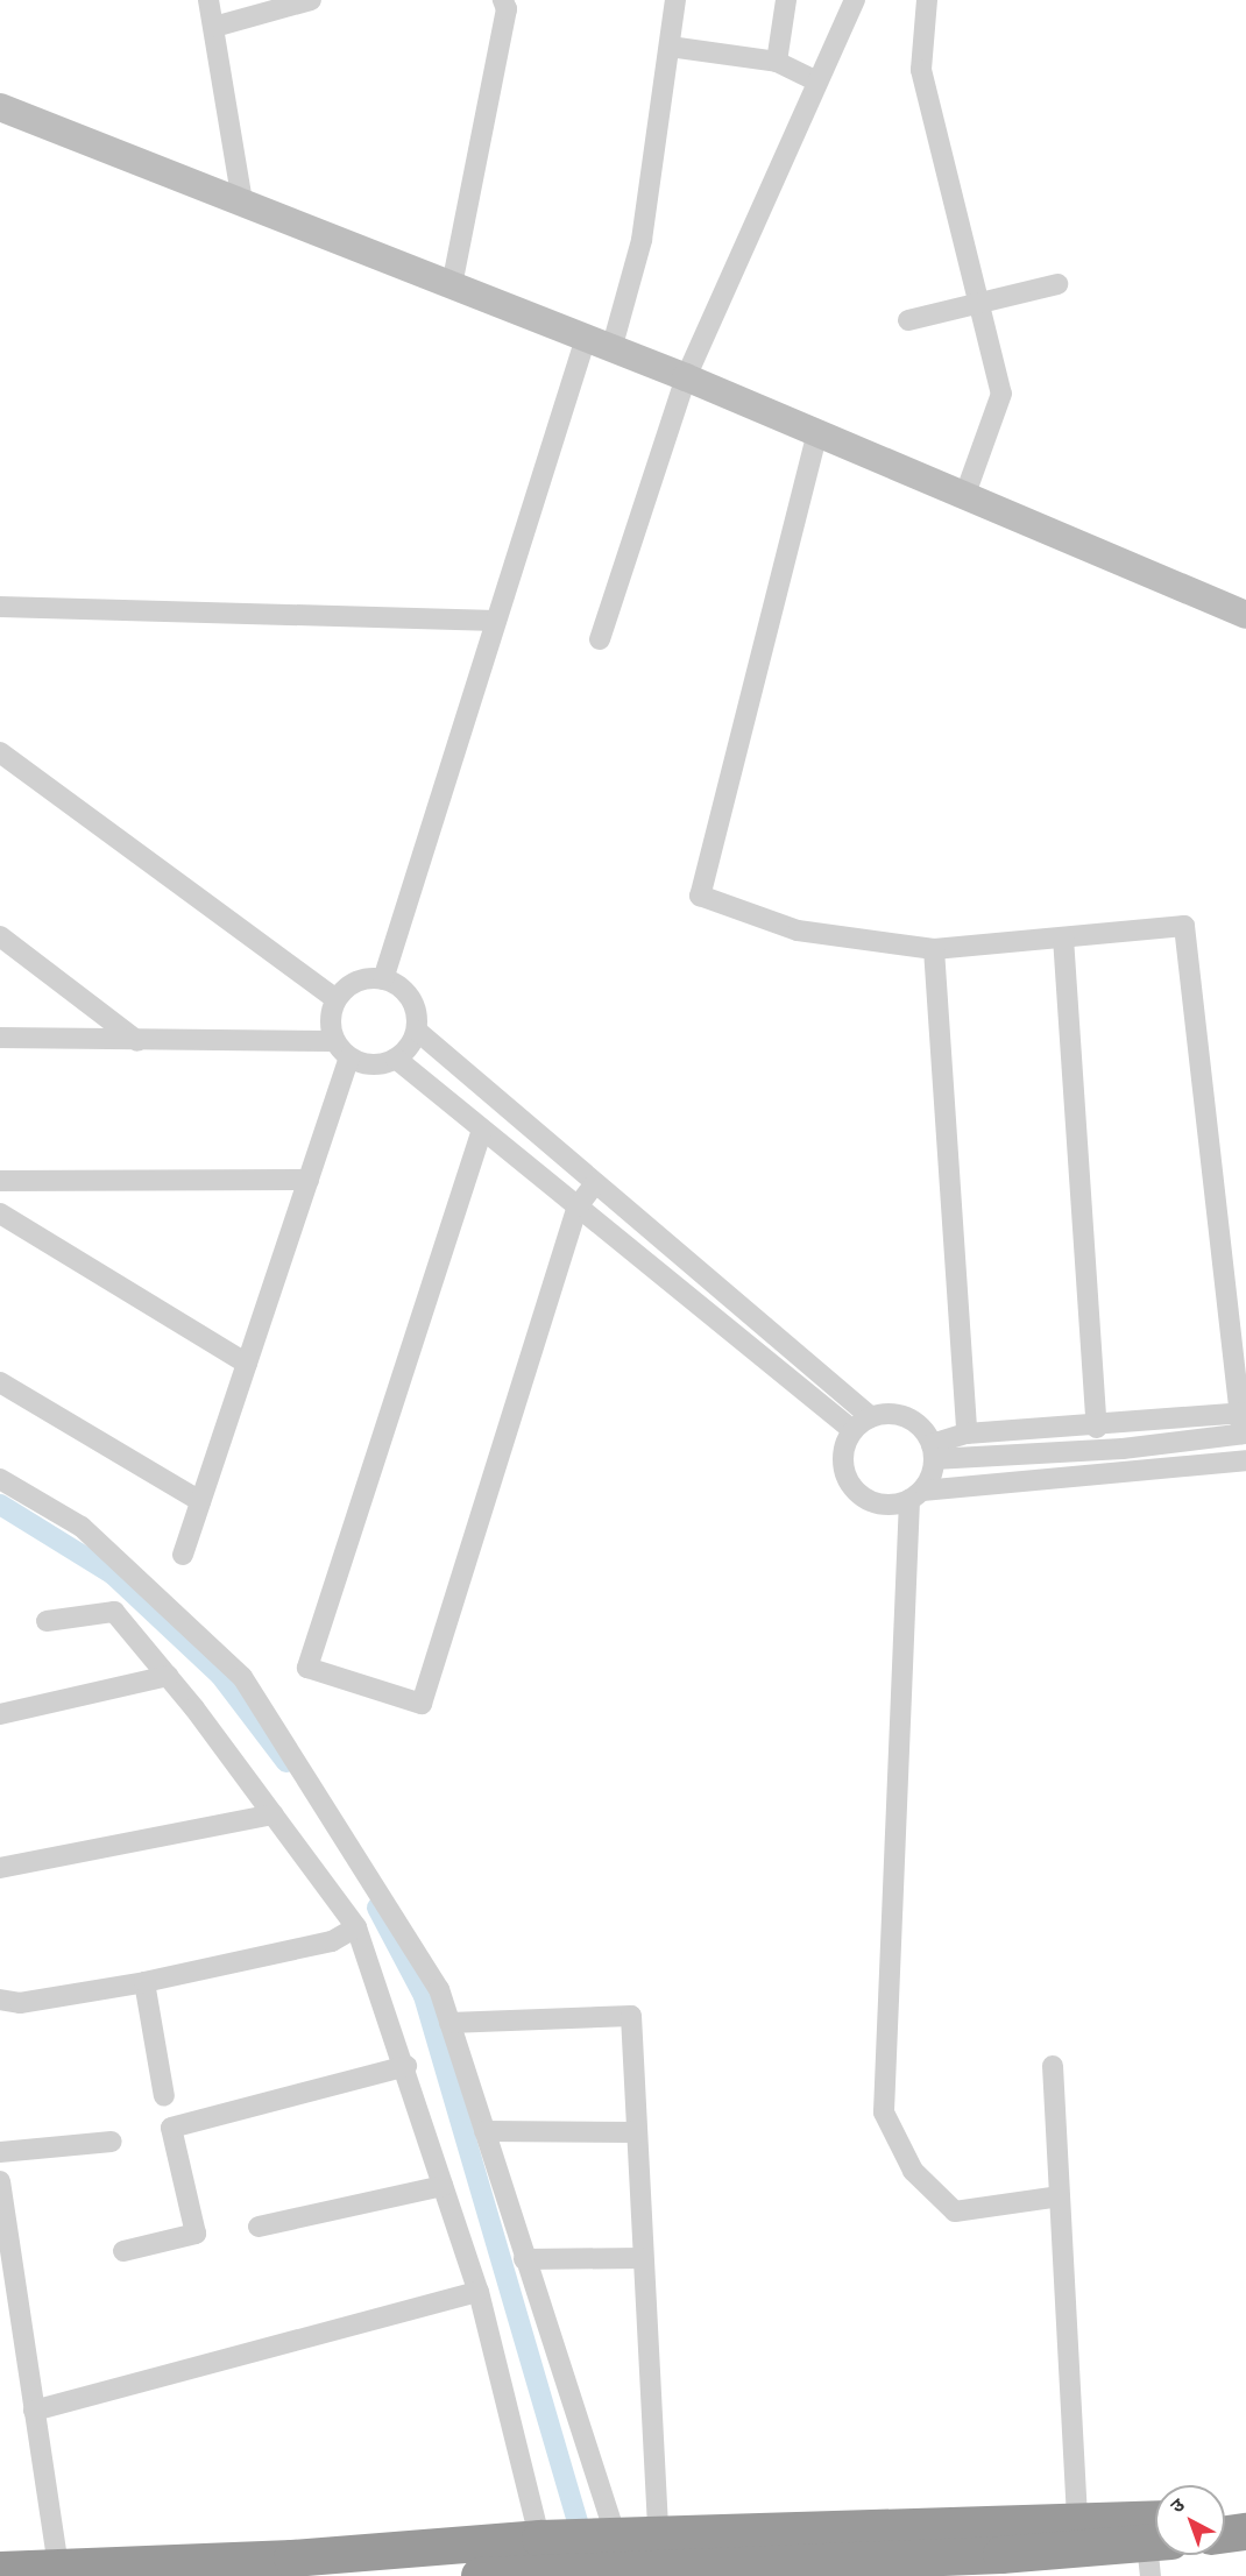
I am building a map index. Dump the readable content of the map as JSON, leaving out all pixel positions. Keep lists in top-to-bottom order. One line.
{"north":"top left"}
